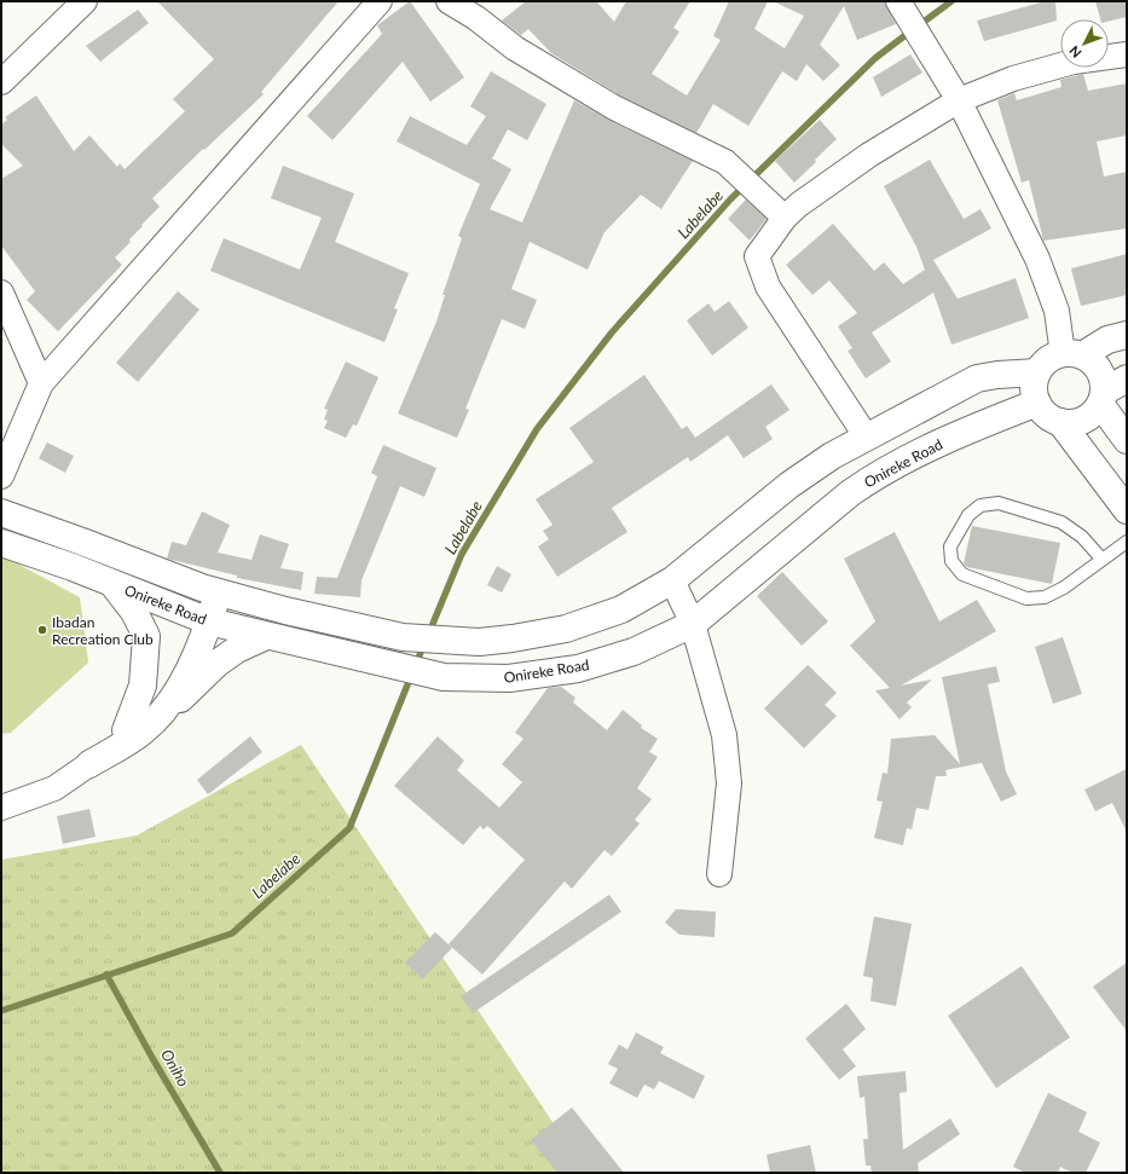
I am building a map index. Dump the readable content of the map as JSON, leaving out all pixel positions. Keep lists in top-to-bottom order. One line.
{"streets":{"main road":["Onireke Road"]},"water":["Labelabe","Oniho"],"places":["Ibadan Recreation Club"],"north":"bottom left"}
